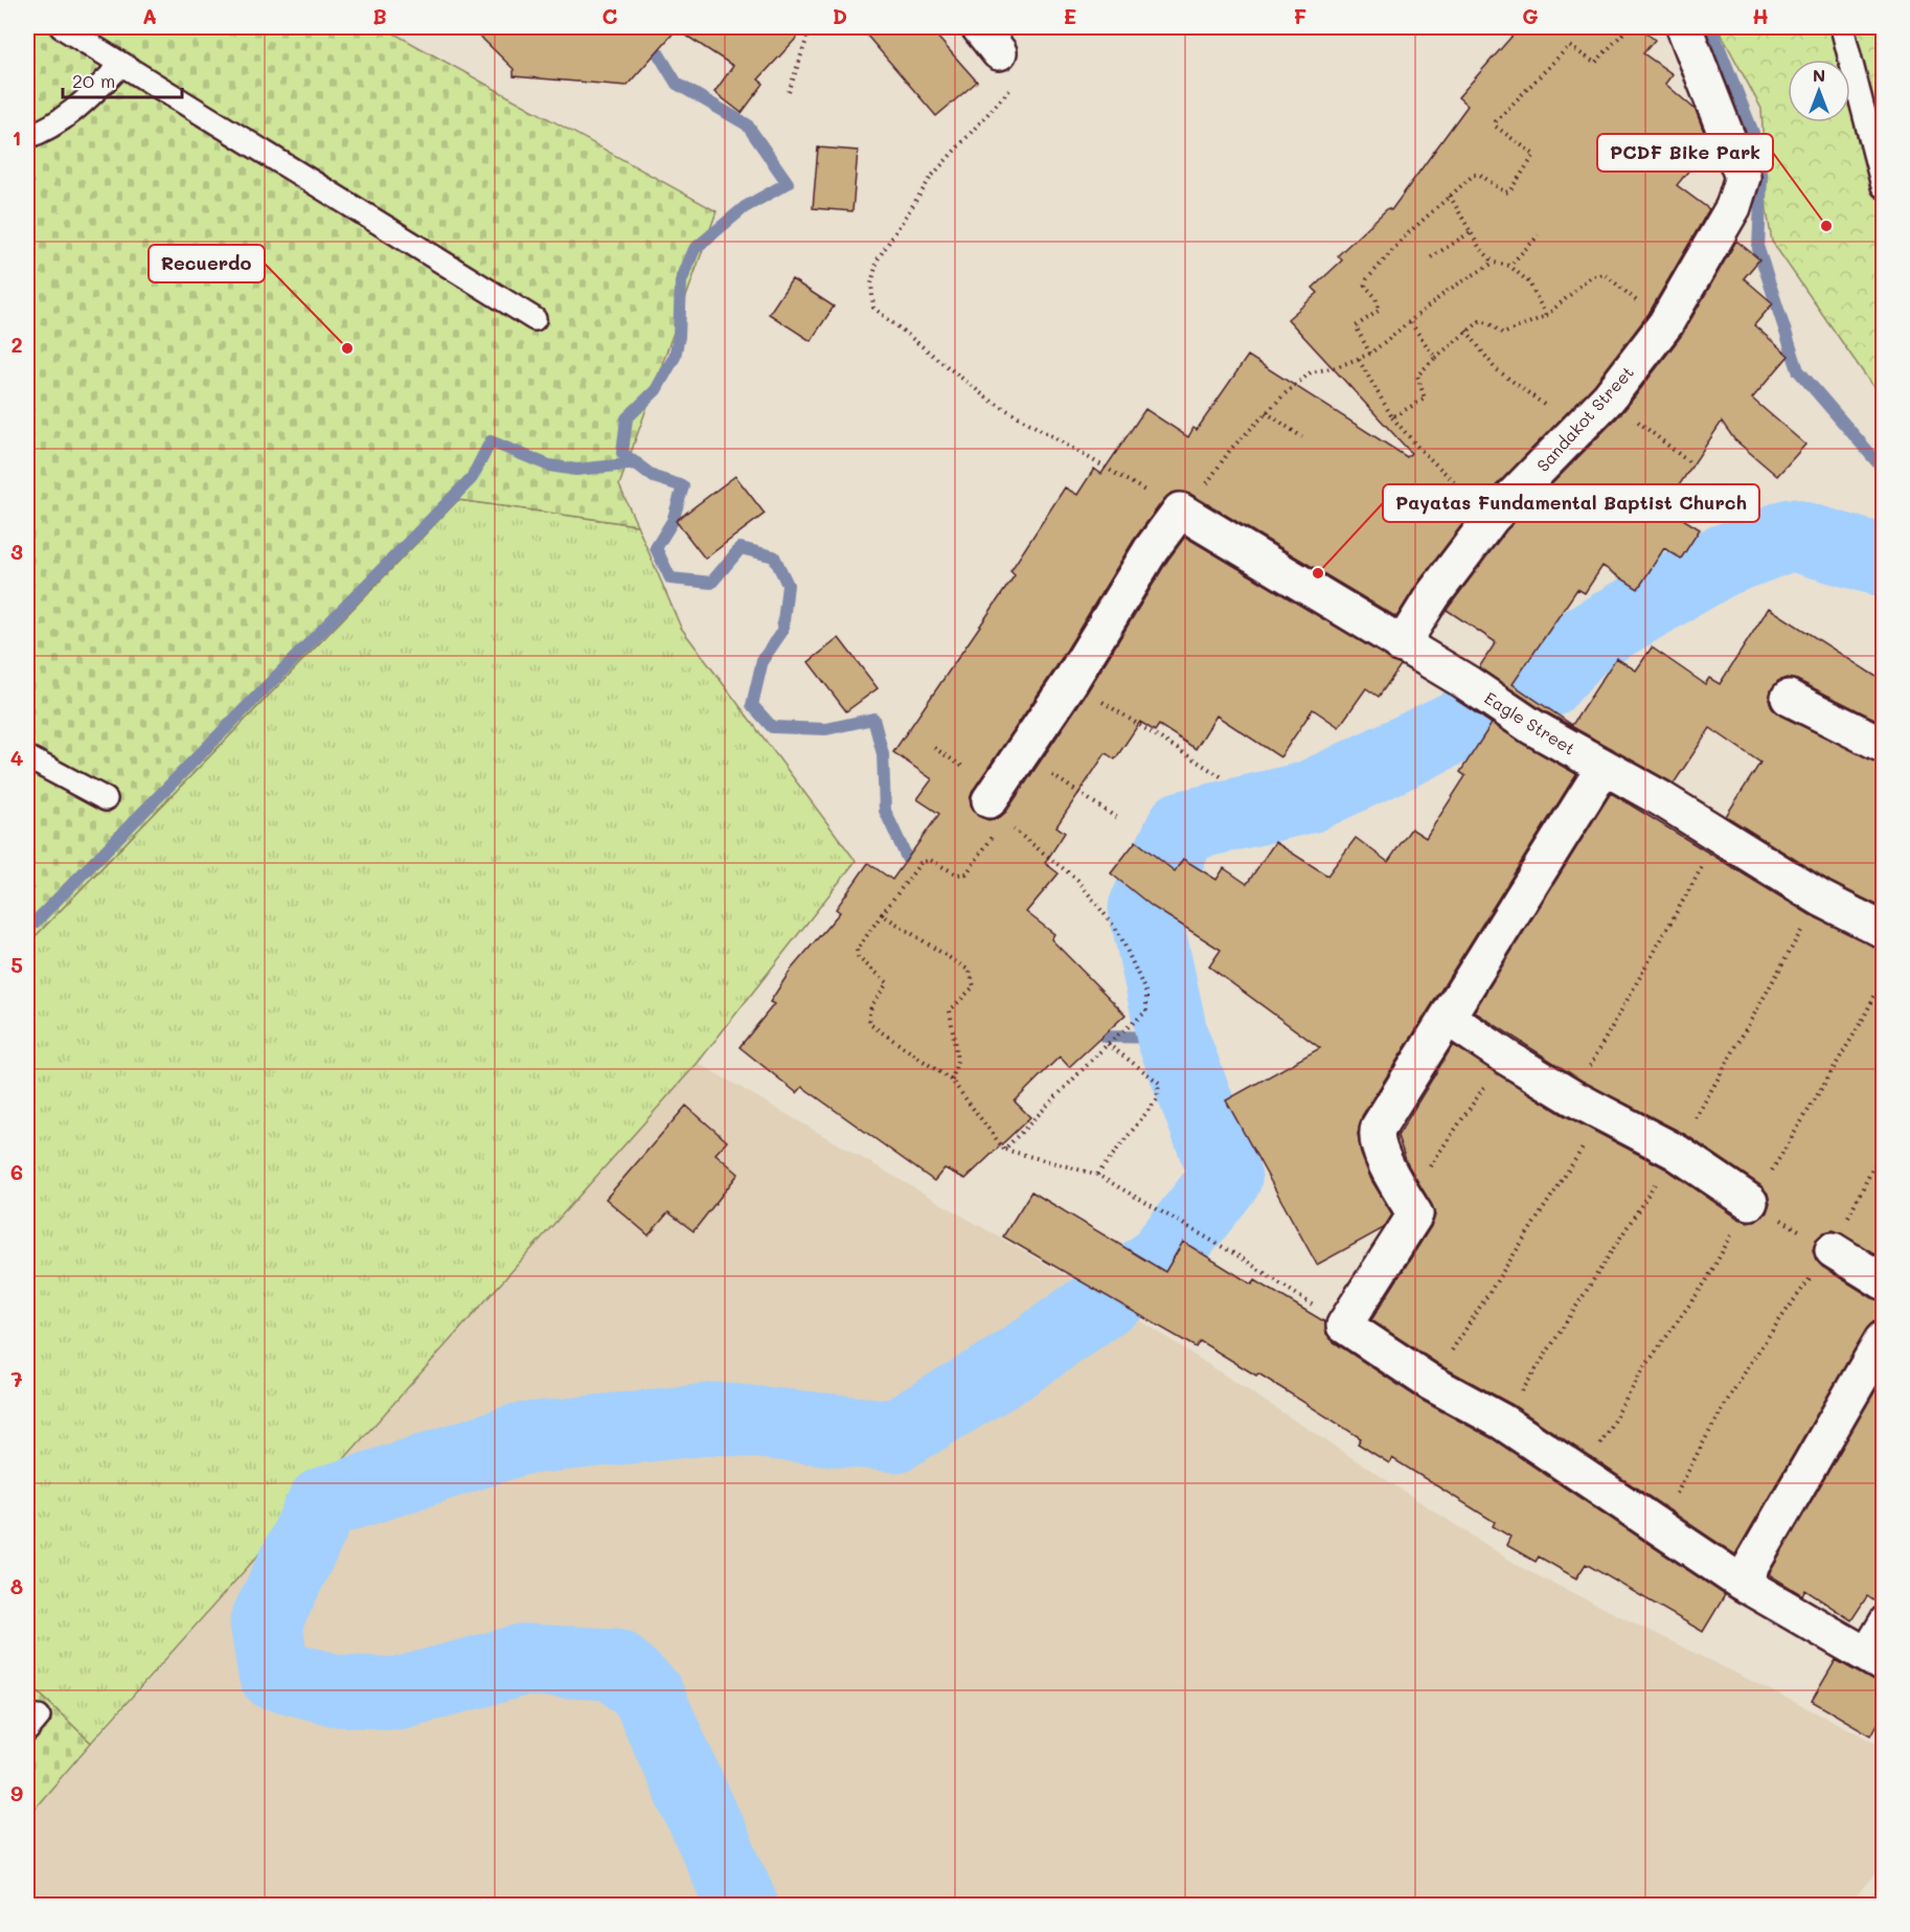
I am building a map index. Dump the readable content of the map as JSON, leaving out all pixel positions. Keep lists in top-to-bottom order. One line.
{"streets":{"street":["Sandakot Street","Eagle Street"]},"crossings":[["Sandakot Street","Eagle Street"]],"places":["PCDF Bike Park","Recuerdo","Payatas Fundamental Baptist Church"],"scale_bar":"20 m","north":"top","grid":{"columns":["A","B","C","D","E","F","G","H"],"rows":["1","2","3","4","5","6","7","8","9"]}}
